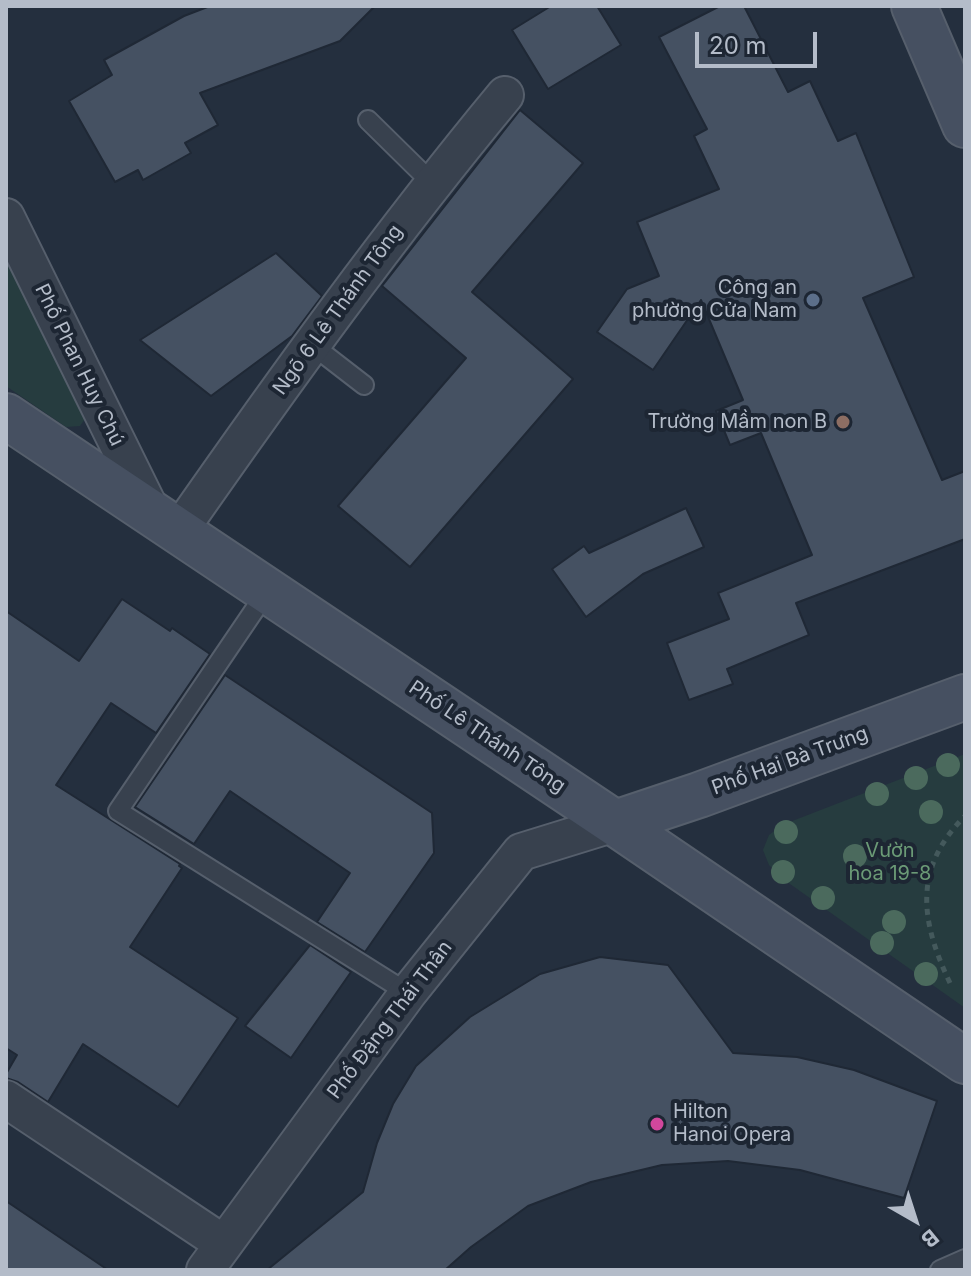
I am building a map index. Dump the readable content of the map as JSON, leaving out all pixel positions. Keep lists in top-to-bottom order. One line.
{"streets":{"street":["Ngõ 6 Lê Thánh Tông","Phố Phan Huy Chú","Phố Lê Thánh Tông","Phố Hai Bà Trưng","Phố Đặng Thái Thân"]},"crossings":[["Ngõ 6 Lê Thánh Tông","Phố Phan Huy Chú"],["Ngõ 6 Lê Thánh Tông","Phố Lê Thánh Tông"],["Phố Phan Huy Chú","Phố Lê Thánh Tông"],["Phố Lê Thánh Tông","Phố Hai Bà Trưng"],["Phố Lê Thánh Tông","Phố Đặng Thái Thân"],["Phố Hai Bà Trưng","Phố Đặng Thái Thân"]],"parks":["Vườn hoa 19-8"],"places":["Công an phường Cửa Nam","Trường Mầm non B","Hilton Hanoi Opera"],"scale_bar":"20 m","north":"bottom right"}
